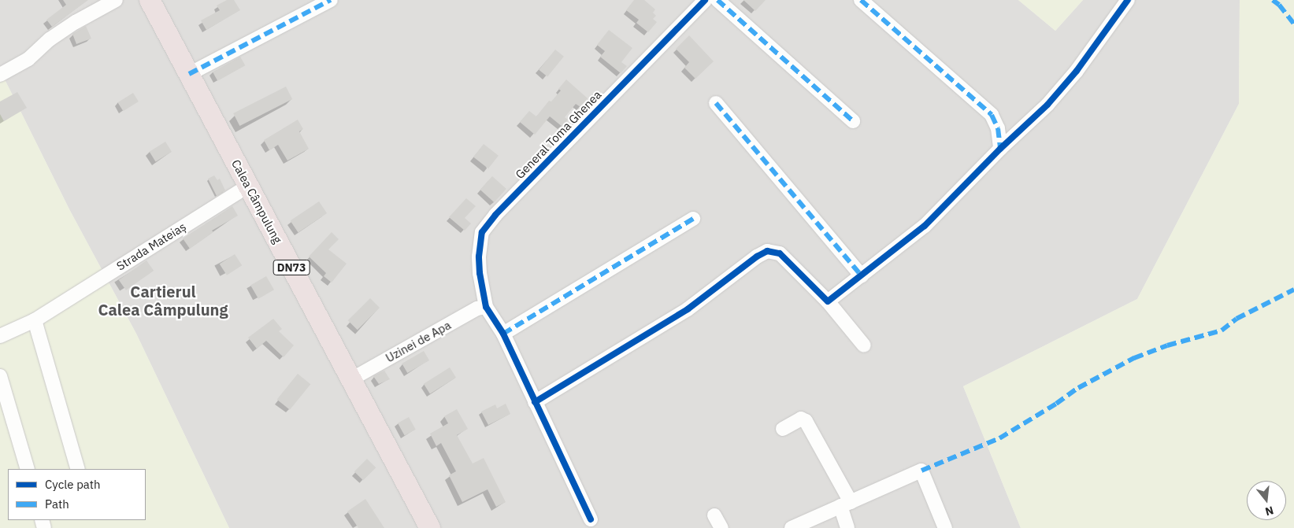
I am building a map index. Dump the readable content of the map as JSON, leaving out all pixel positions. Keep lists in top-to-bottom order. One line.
{"streets":{"highway":["Calea Câmpulung","DN73"],"street":["General Toma Ghenea","Strada Mateiaș","Uzinei de Apa"]},"crossings":[["General Toma Ghenea","Uzinei de Apa"],["Calea Câmpulung","Strada Mateiaș"],["Calea Câmpulung","Uzinei de Apa"]],"districts":["Cartierul Calea Câmpulung"],"legend":["Cycle path","Path"],"north":"bottom"}
